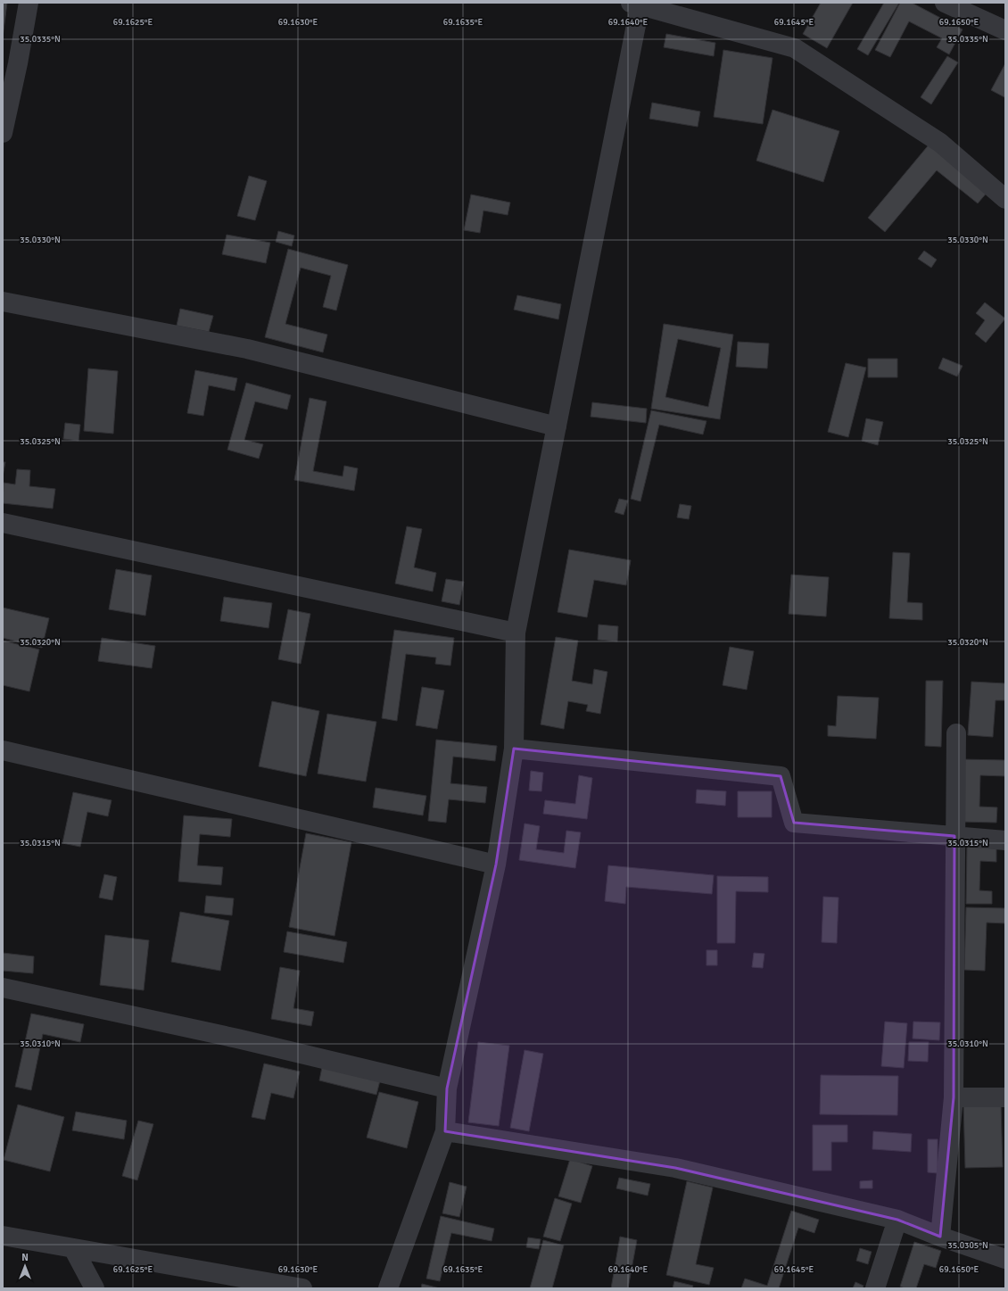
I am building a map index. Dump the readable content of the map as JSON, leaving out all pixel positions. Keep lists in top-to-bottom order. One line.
{"north":"top","coordinates":["69.1625°E","69.1630°E","69.1635°E","69.1640°E","69.1645°E","69.1650°E","35.0335°N","35.0330°N","35.0325°N","35.0320°N","35.0315°N","35.0310°N","35.0305°N"]}
